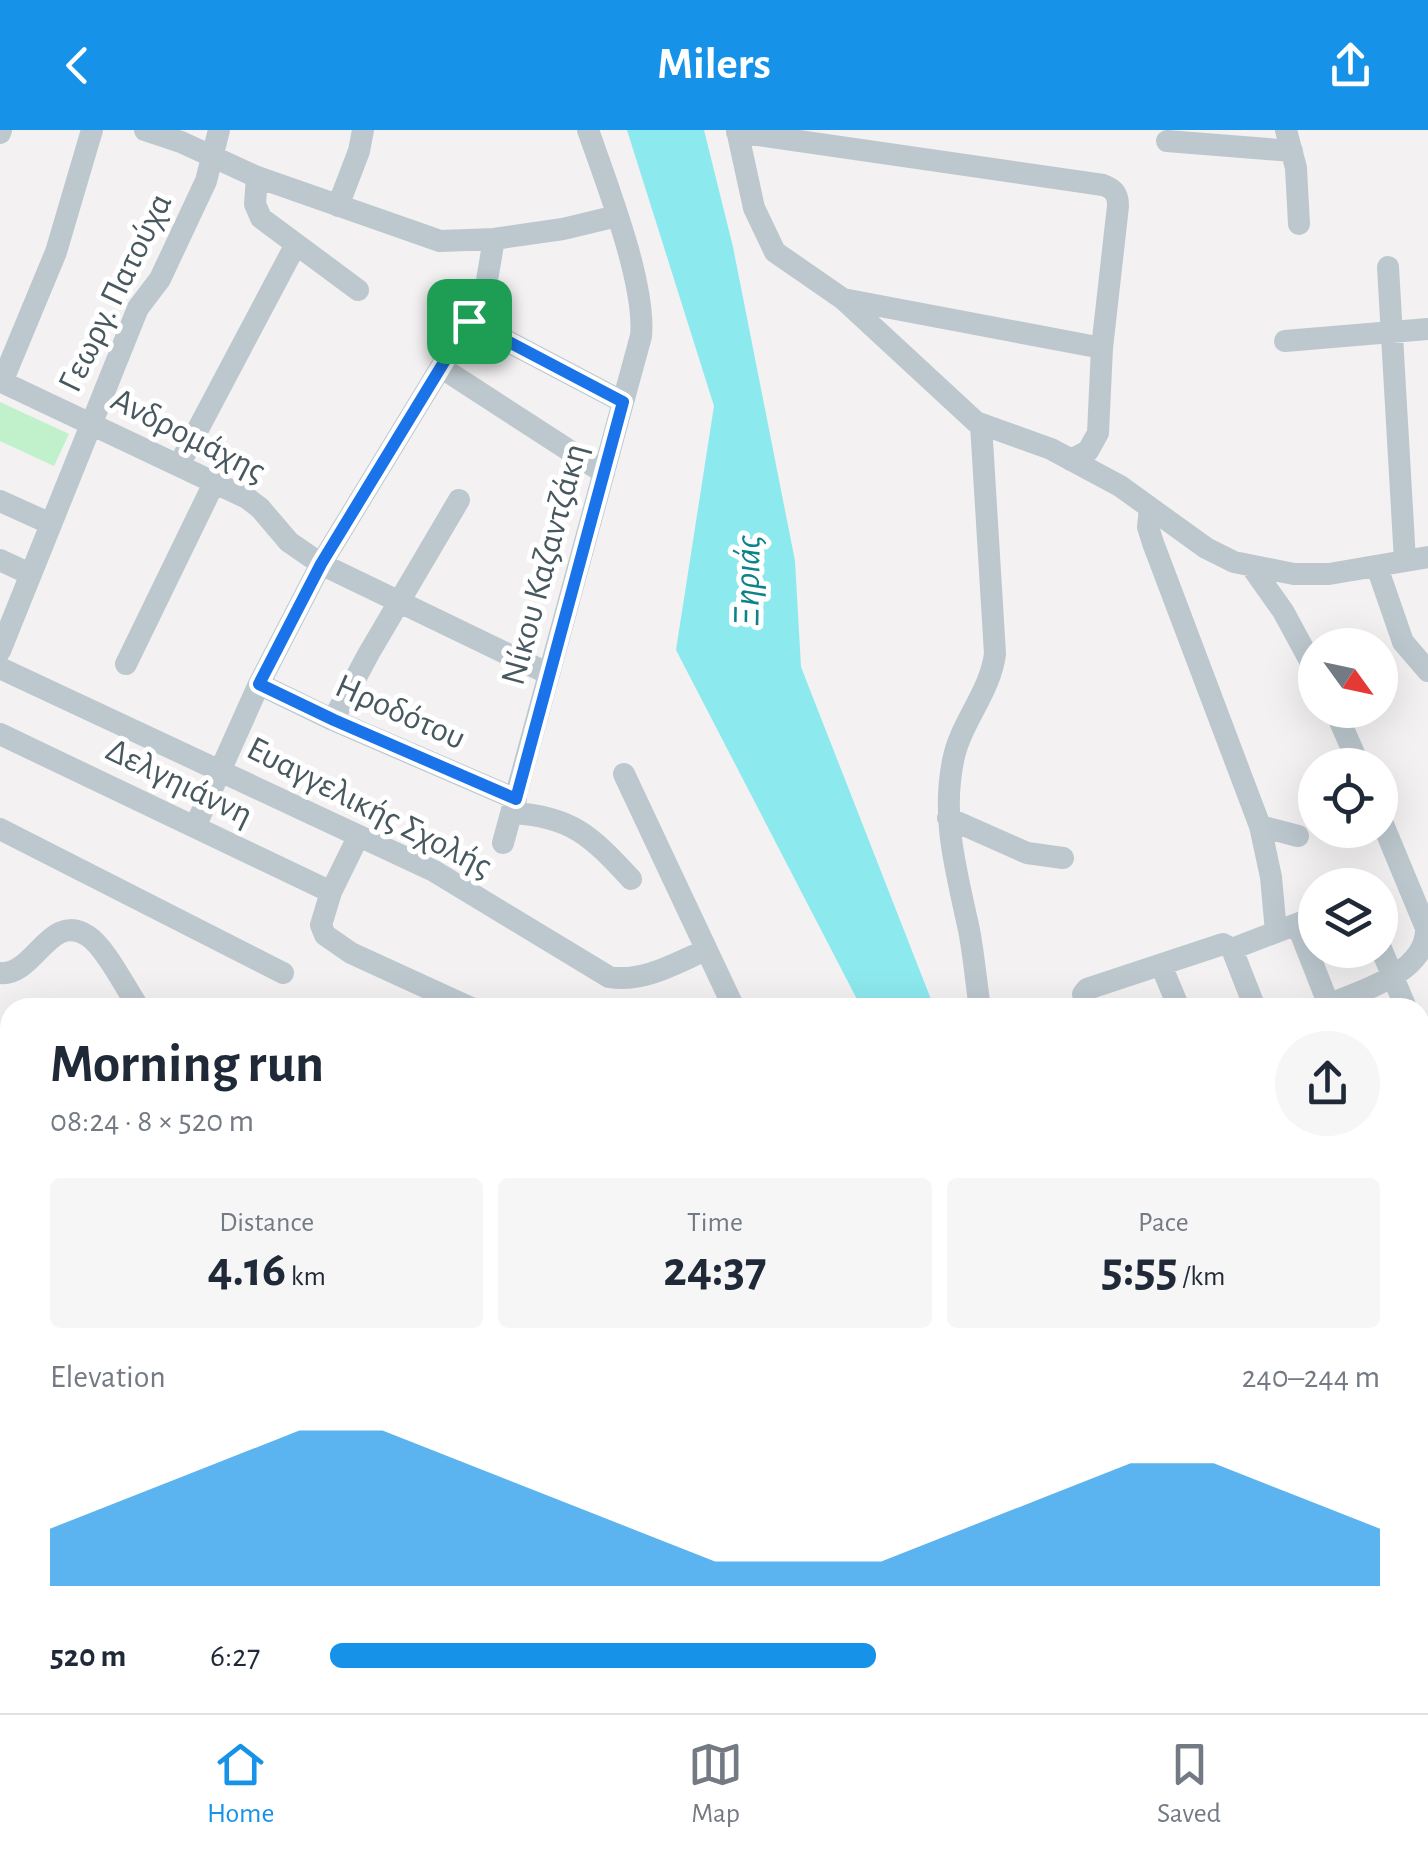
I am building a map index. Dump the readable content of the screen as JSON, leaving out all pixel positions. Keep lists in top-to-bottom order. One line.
{"streets":{"street":["Γεωργ. Πατούχα","Ανδρομάχης","Νίκου Καζαντζάκη","Ηροδότου","Δελγηιάννη","Ευαγγελικής Σχολής"]},"crossings":[["Γεωργ. Πατούχα","Ανδρομάχης"],["Ανδρομάχης","Νίκου Καζαντζάκη"],["Νίκου Καζαντζάκη","Ηροδότου"]],"water":["Ξηριάς"],"north":"bottom right","page":{"header":"Milers","heading":["Morning run","08:24 · 8 × 520 m"],"stats":[["Distance","4.16 km"],["Time","24:37"],["Pace","5:55 /km"]],"chart":["Elevation","240–244 m"],"list":[{"name":"520 m","note":"6:27"}],"tabs":["Home","Map","Saved"]}}
